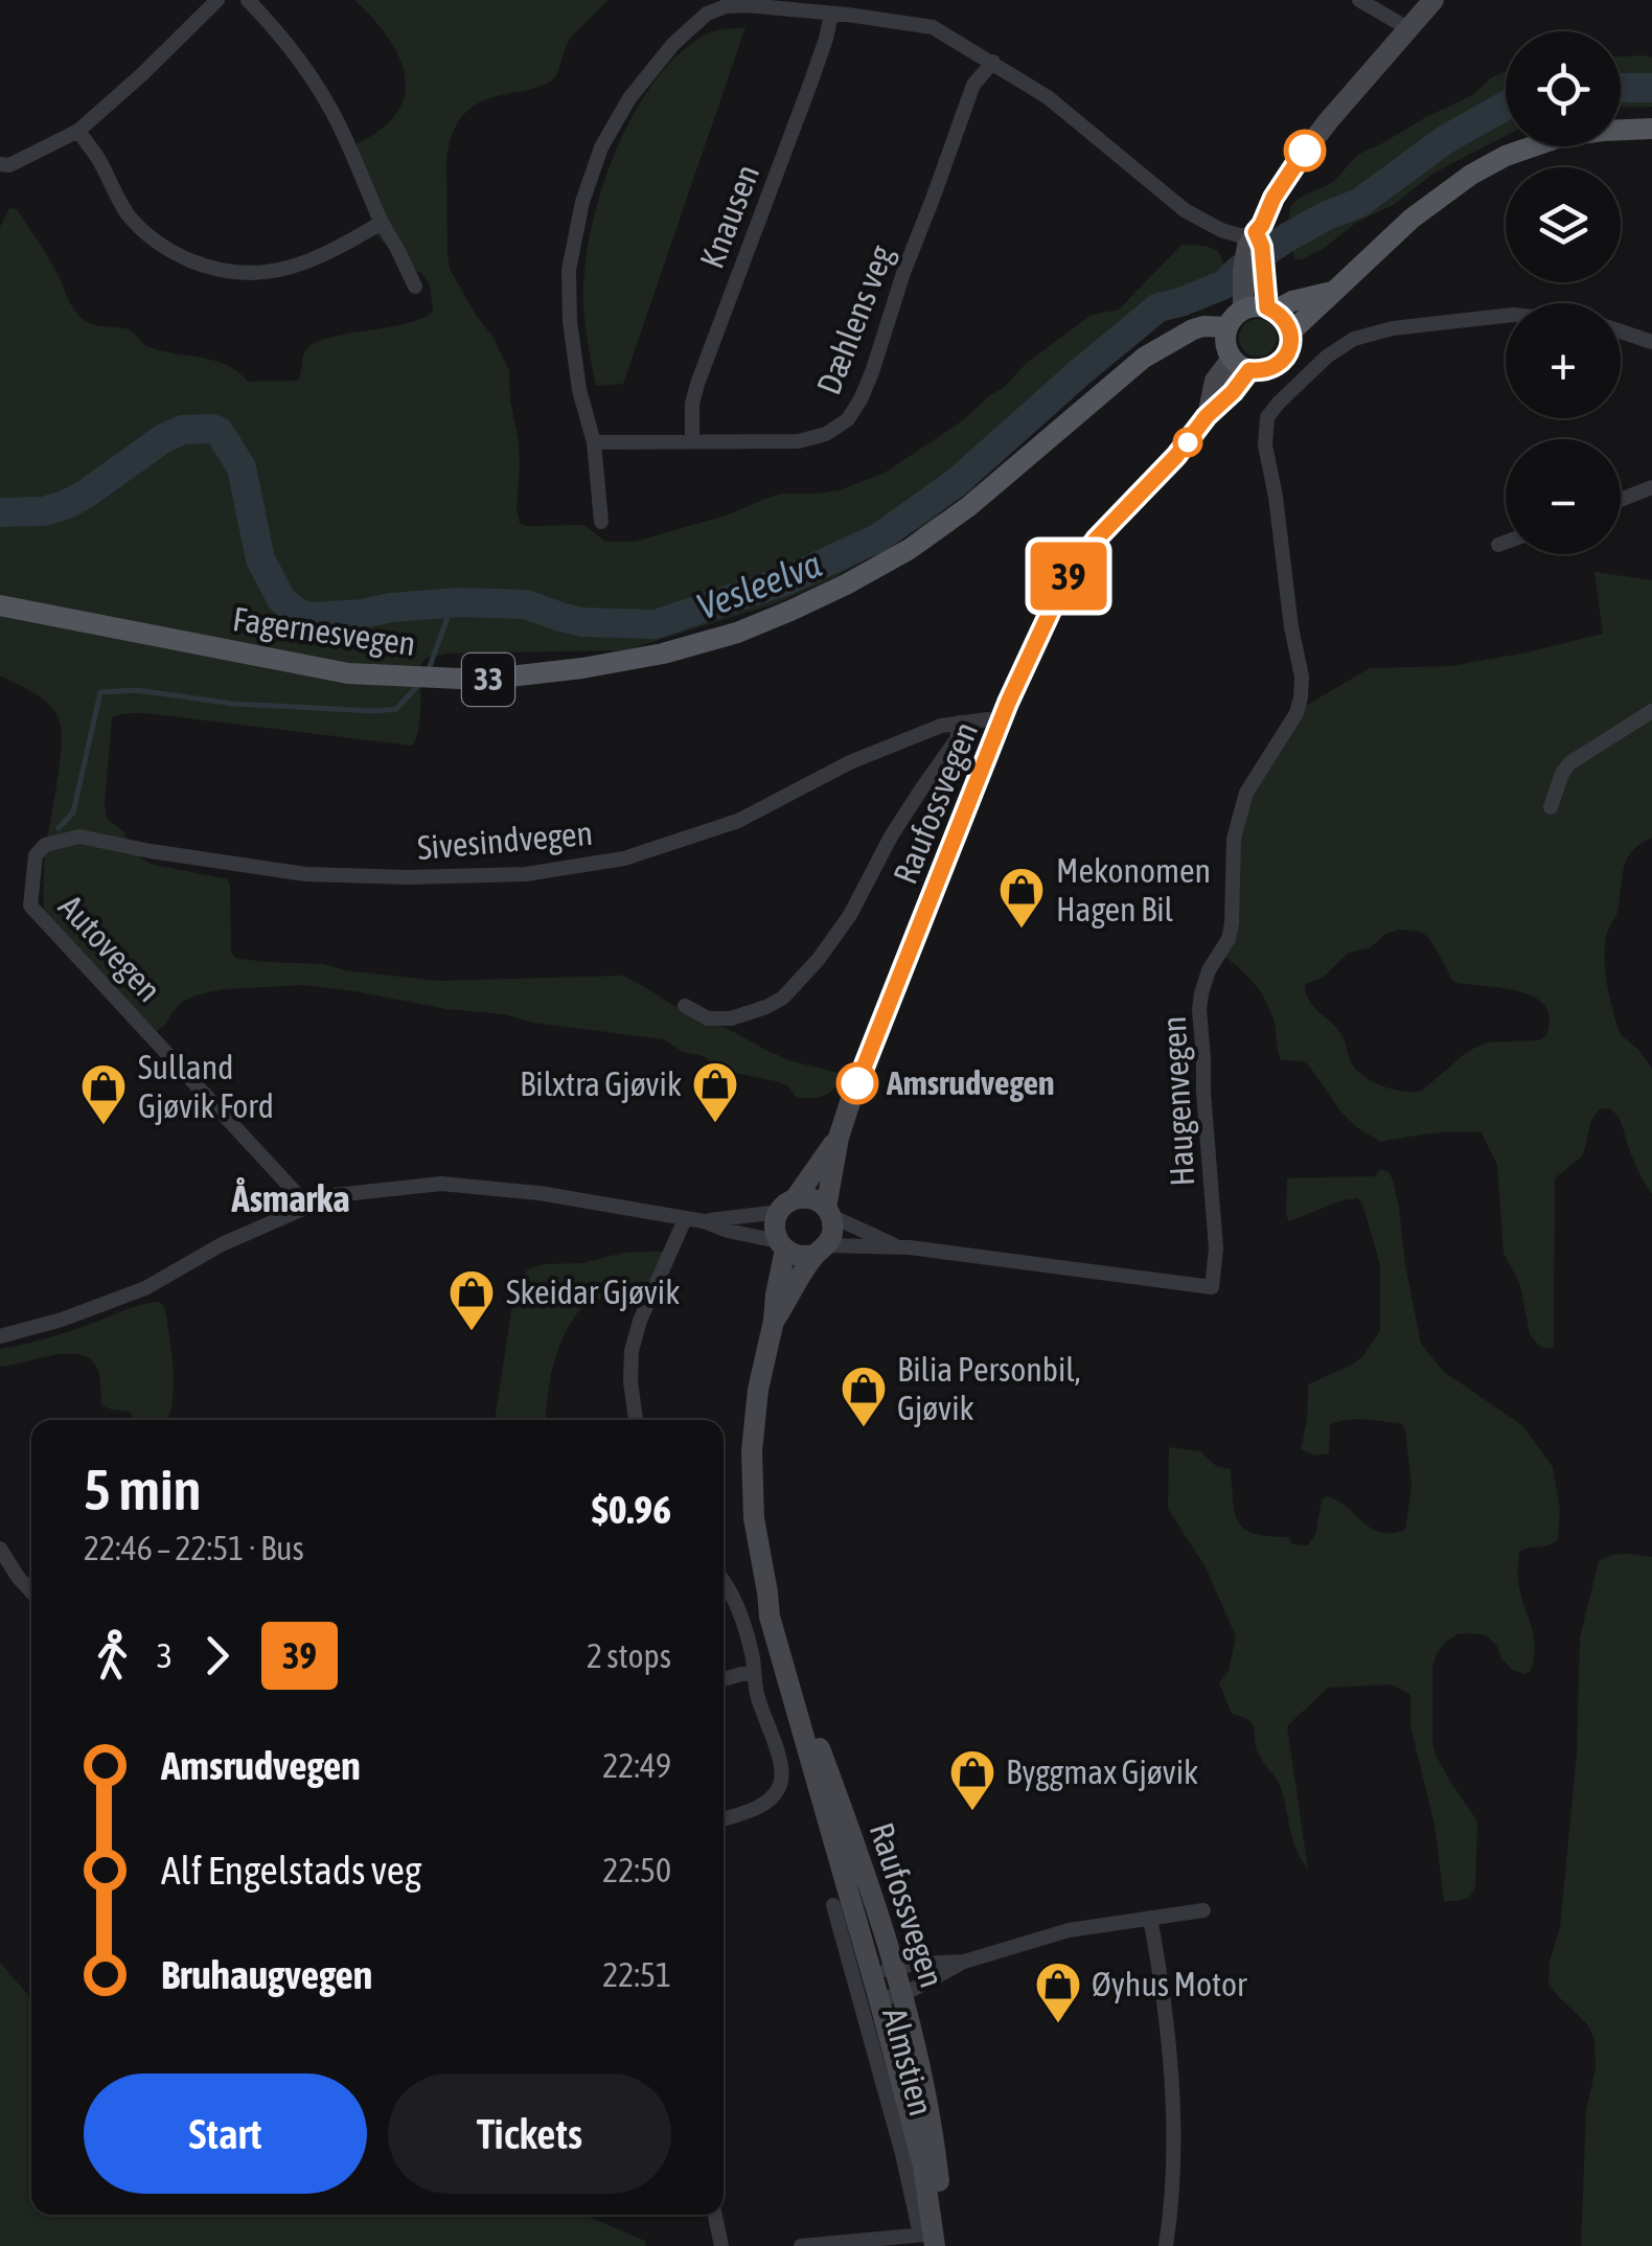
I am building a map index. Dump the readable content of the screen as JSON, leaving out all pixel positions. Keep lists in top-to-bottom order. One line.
{"streets":{"main road":["Fagernesvegen","33","Raufossvegen"],"street":["Knausen","Dæhlens veg","Sivesindvegen","Autovegen","Haugenvegen","Almstien"]},"crossings":[["Knausen","Dæhlens veg"],["Fagernesvegen","33"],["Fagernesvegen","Raufossvegen"],["33","Raufossvegen"],["Raufossvegen","Sivesindvegen"],["Raufossvegen","Almstien"],["Sivesindvegen","Autovegen"]],"districts":["Åsmarka"],"water":["Vesleelva"],"places":{"shop":["Mekonomen Hagen Bil","Bilxtra Gjøvik","Sulland Gjøvik Ford","Skeidar Gjøvik","Bilia Personbil, Gjøvik","Byggmax Gjøvik","Øyhus Motor"],"other":["Amsrudvegen"]},"lines":["bus line 39"],"page":{"on_map":"39","map_buttons":["+","−"],"heading":["5 min","22:46 – 22:51 · Bus","$0.96"],"legs":["3","39","2 stops"],"list":[{"name":"Amsrudvegen","value":"22:49"},{"name":"Alf Engelstads veg","value":"22:50"},{"name":"Bruhaugvegen","value":"22:51"}],"buttons":["Start","Tickets"]}}
